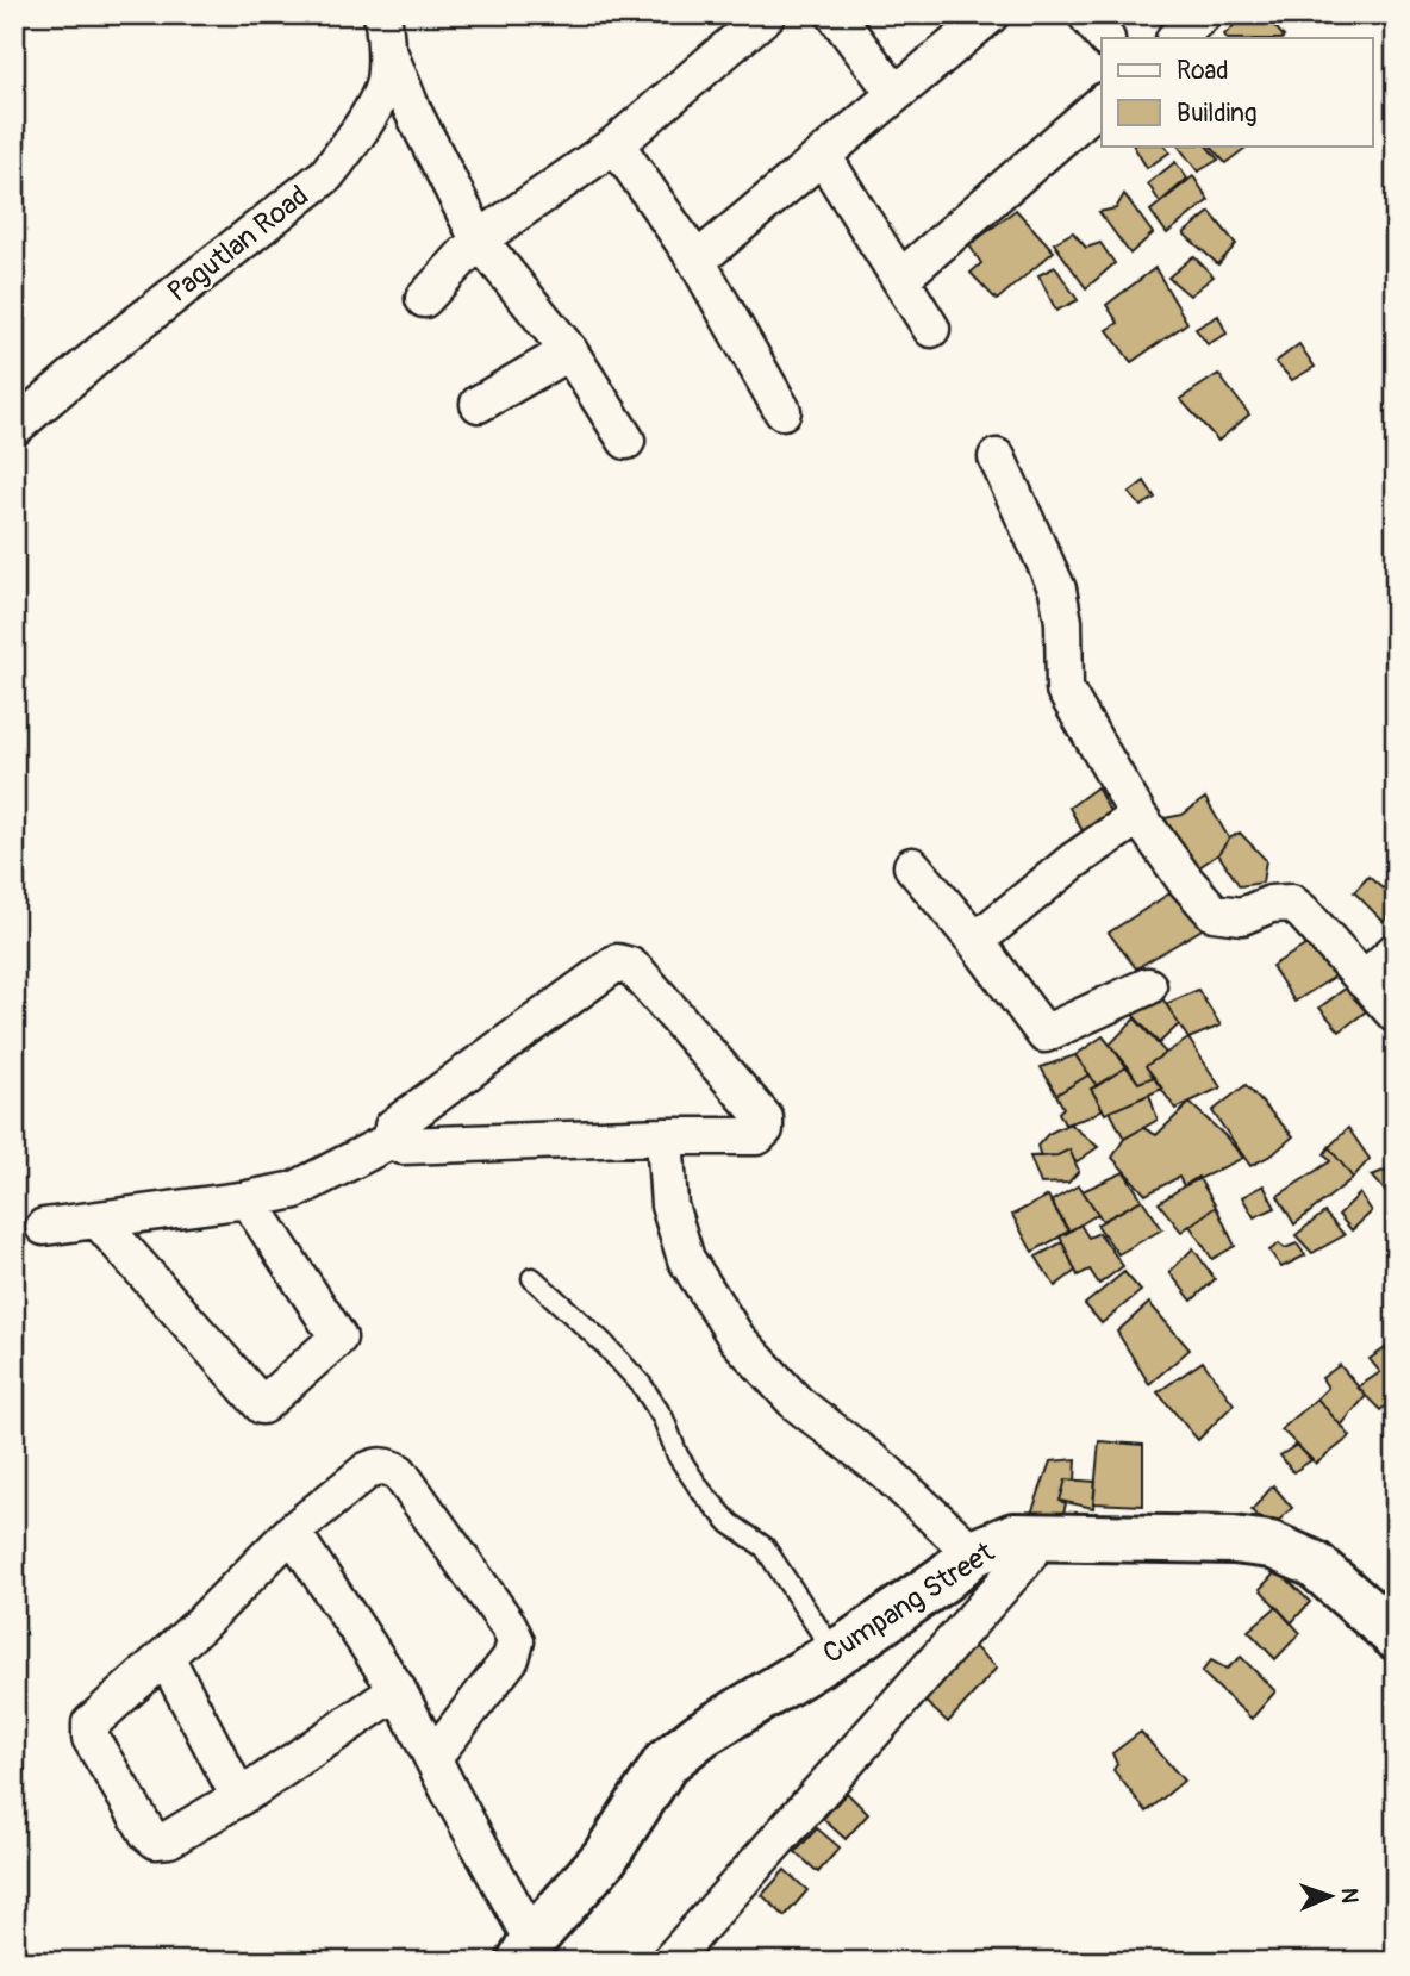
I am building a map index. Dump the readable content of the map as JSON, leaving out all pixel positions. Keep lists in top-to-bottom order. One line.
{"streets":{"street":["Pagutlan Road","Cumpang Street"]},"legend":["Road","Building"],"north":"right"}
